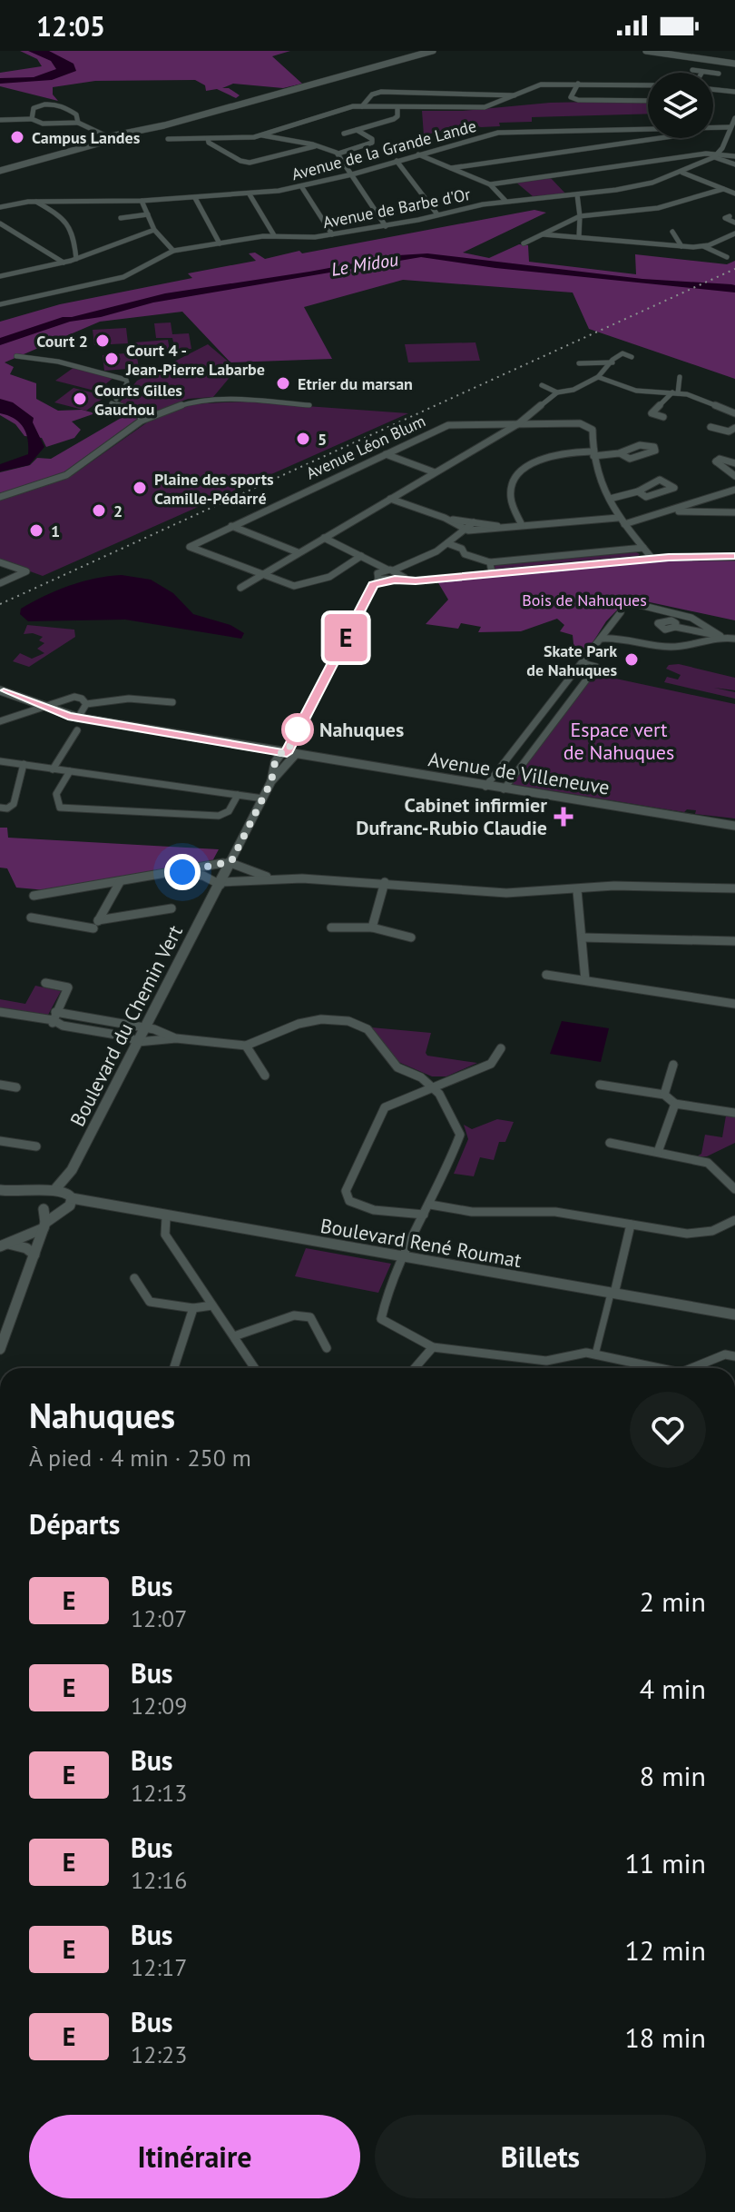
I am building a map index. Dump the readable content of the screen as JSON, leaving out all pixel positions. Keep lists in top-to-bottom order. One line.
{"streets":{"main road":["Avenue de Villeneuve"],"street":["Avenue de la Grande Lande","Avenue de Barbe d'Or","Avenue Léon Blum","Boulevard du Chemin Vert","Boulevard René Roumat"]},"crossings":[["Avenue de Villeneuve","Boulevard du Chemin Vert"],["Boulevard du Chemin Vert","Boulevard René Roumat"]],"water":["Le Midou"],"parks":["Bois de Nahuques","Espace vert de Nahuques"],"places":{"other":["Campus Landes","Court 2","Court 4 - Jean-Pierre Labarbe","Etrier du marsan","Courts Gilles Gauchou","5","Plaine des sports Camille-Pédarré","2","1","Skate Park de Nahuques","Nahuques"],"health":["Cabinet infirmier Dufranc-Rubio Claudie"]},"lines":["bus line E"],"page":{"status":"12:05","on_map":"E","heading":[["Nahuques","À pied · 4 min · 250 m"],"Départs"],"list":[{"mark":"E","name":"Bus","note":"12:07","value":"2 min"},{"mark":"E","name":"Bus","note":"12:09","value":"4 min"},{"mark":"E","name":"Bus","note":"12:13","value":"8 min"},{"mark":"E","name":"Bus","note":"12:16","value":"11 min"},{"mark":"E","name":"Bus","note":"12:17","value":"12 min"},{"mark":"E","name":"Bus","note":"12:23","value":"18 min"}],"buttons":["Itinéraire","Billets"]}}
